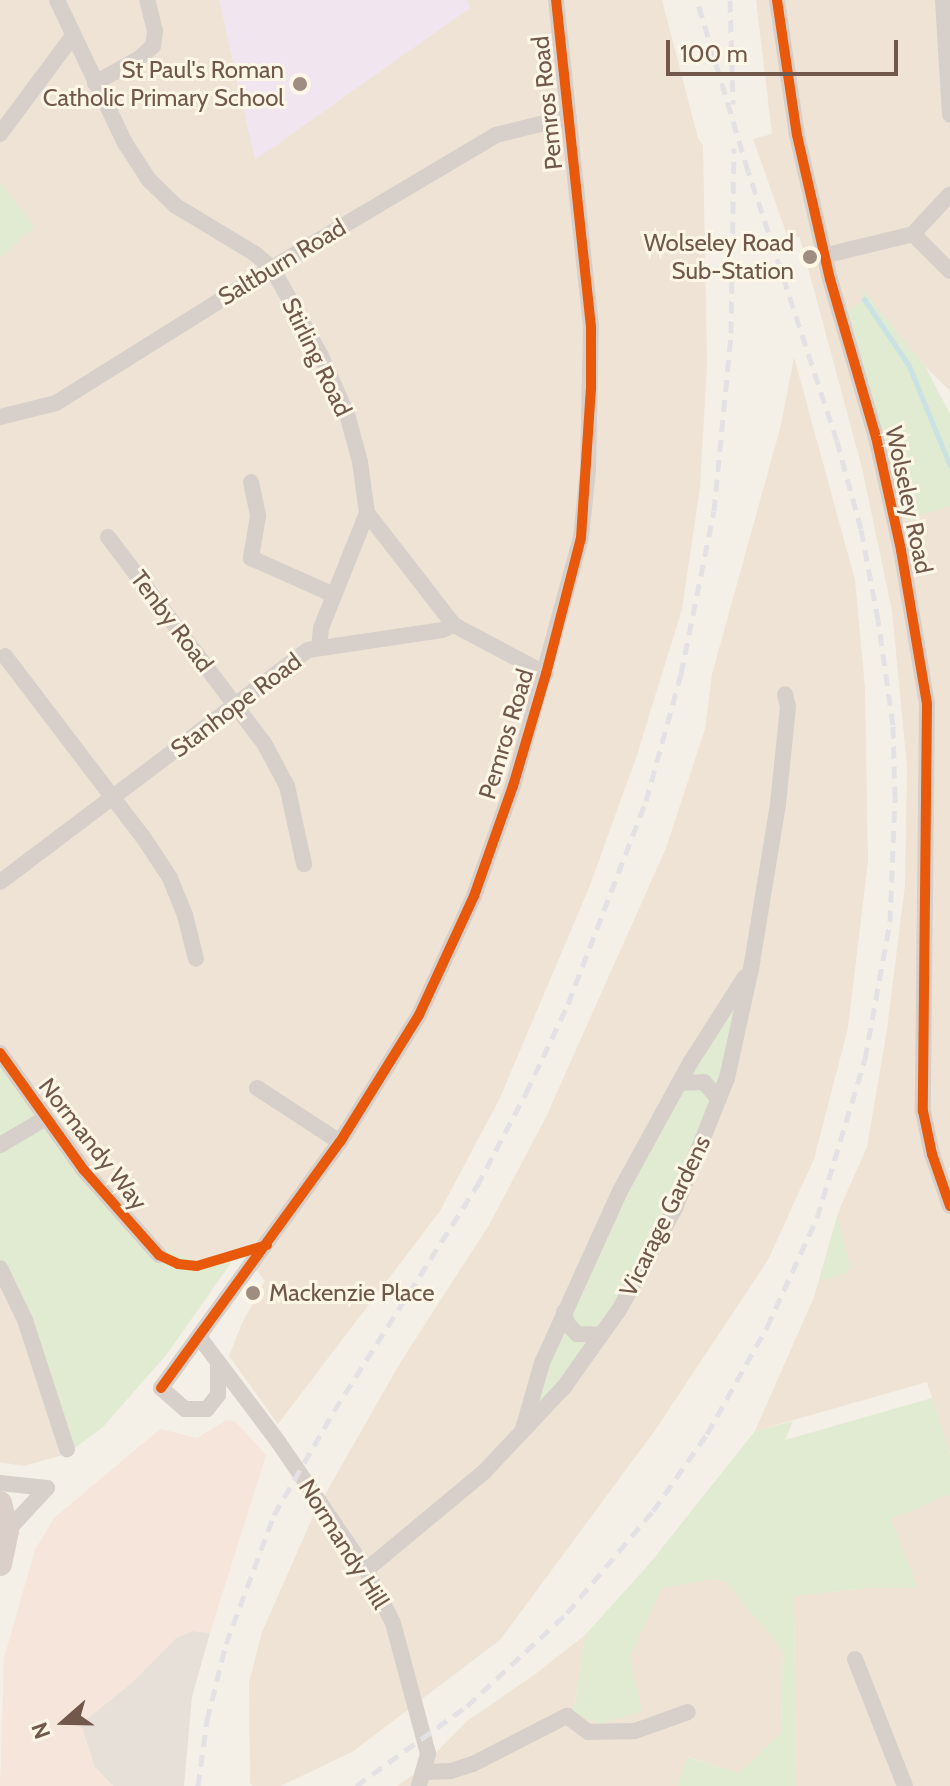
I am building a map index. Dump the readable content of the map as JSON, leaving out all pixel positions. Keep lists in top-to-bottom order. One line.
{"streets":{"street":["Pemros Road","Saltburn Road","Stirling Road","Wolseley Road","Tenby Road","Stanhope Road","Normandy Way","Vicarage Gardens","Normandy Hill"]},"crossings":[["Pemros Road","Saltburn Road"],["Pemros Road","Normandy Hill"],["Saltburn Road","Stirling Road"],["Stirling Road","Stanhope Road"],["Tenby Road","Stanhope Road"],["Vicarage Gardens","Normandy Hill"]],"places":["St Paul's Roman Catholic Primary School","Wolseley Road Sub-Station","Mackenzie Place"],"scale_bar":"100 m","north":"left"}
